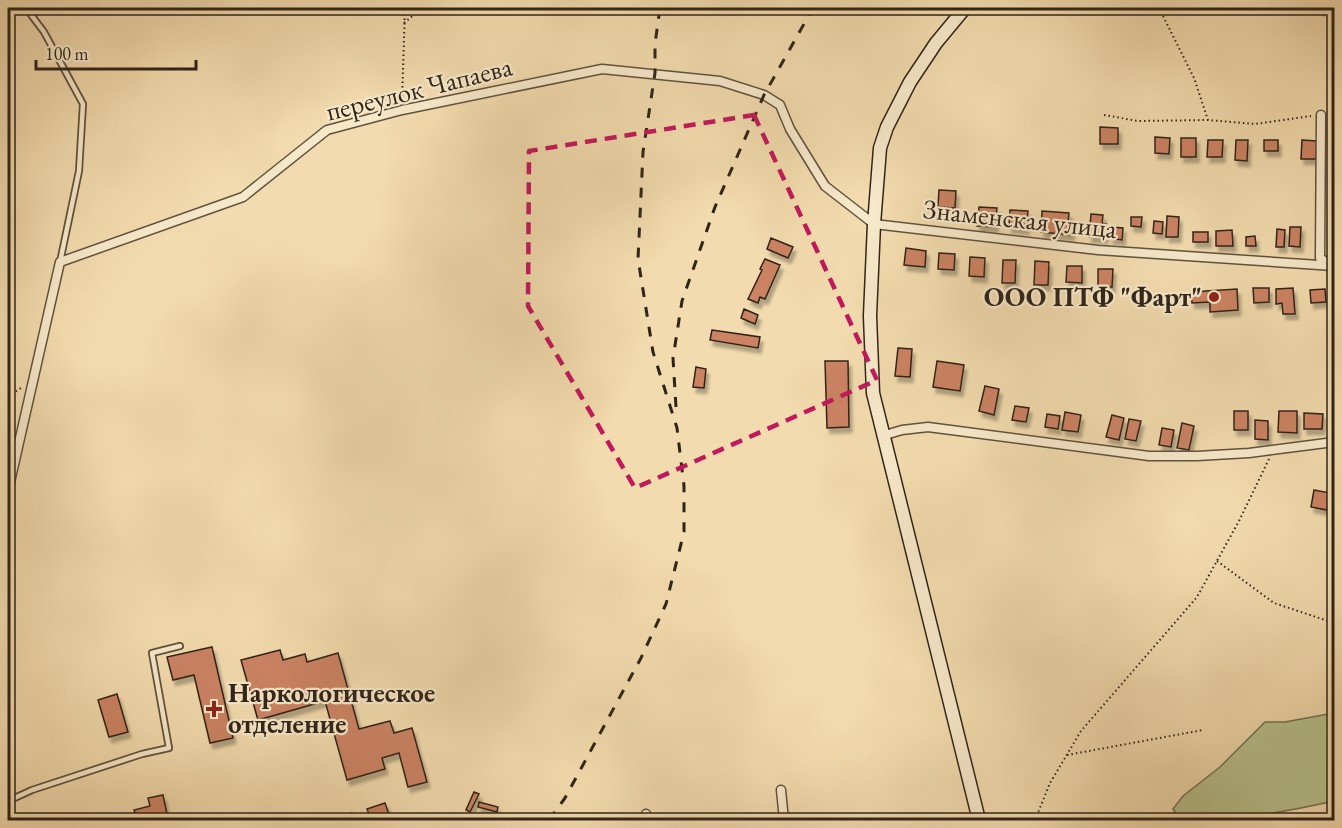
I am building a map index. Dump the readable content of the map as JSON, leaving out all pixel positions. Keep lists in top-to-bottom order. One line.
{"streets":{"street":["переулок Чапаева","Знаменская улица"]},"crossings":[["переулок Чапаева","Знаменская улица"]],"places":{"other":["ООО ПТФ \"Фарт\""],"health":["Наркологическое отделение"]},"scale_bar":"100 m"}
